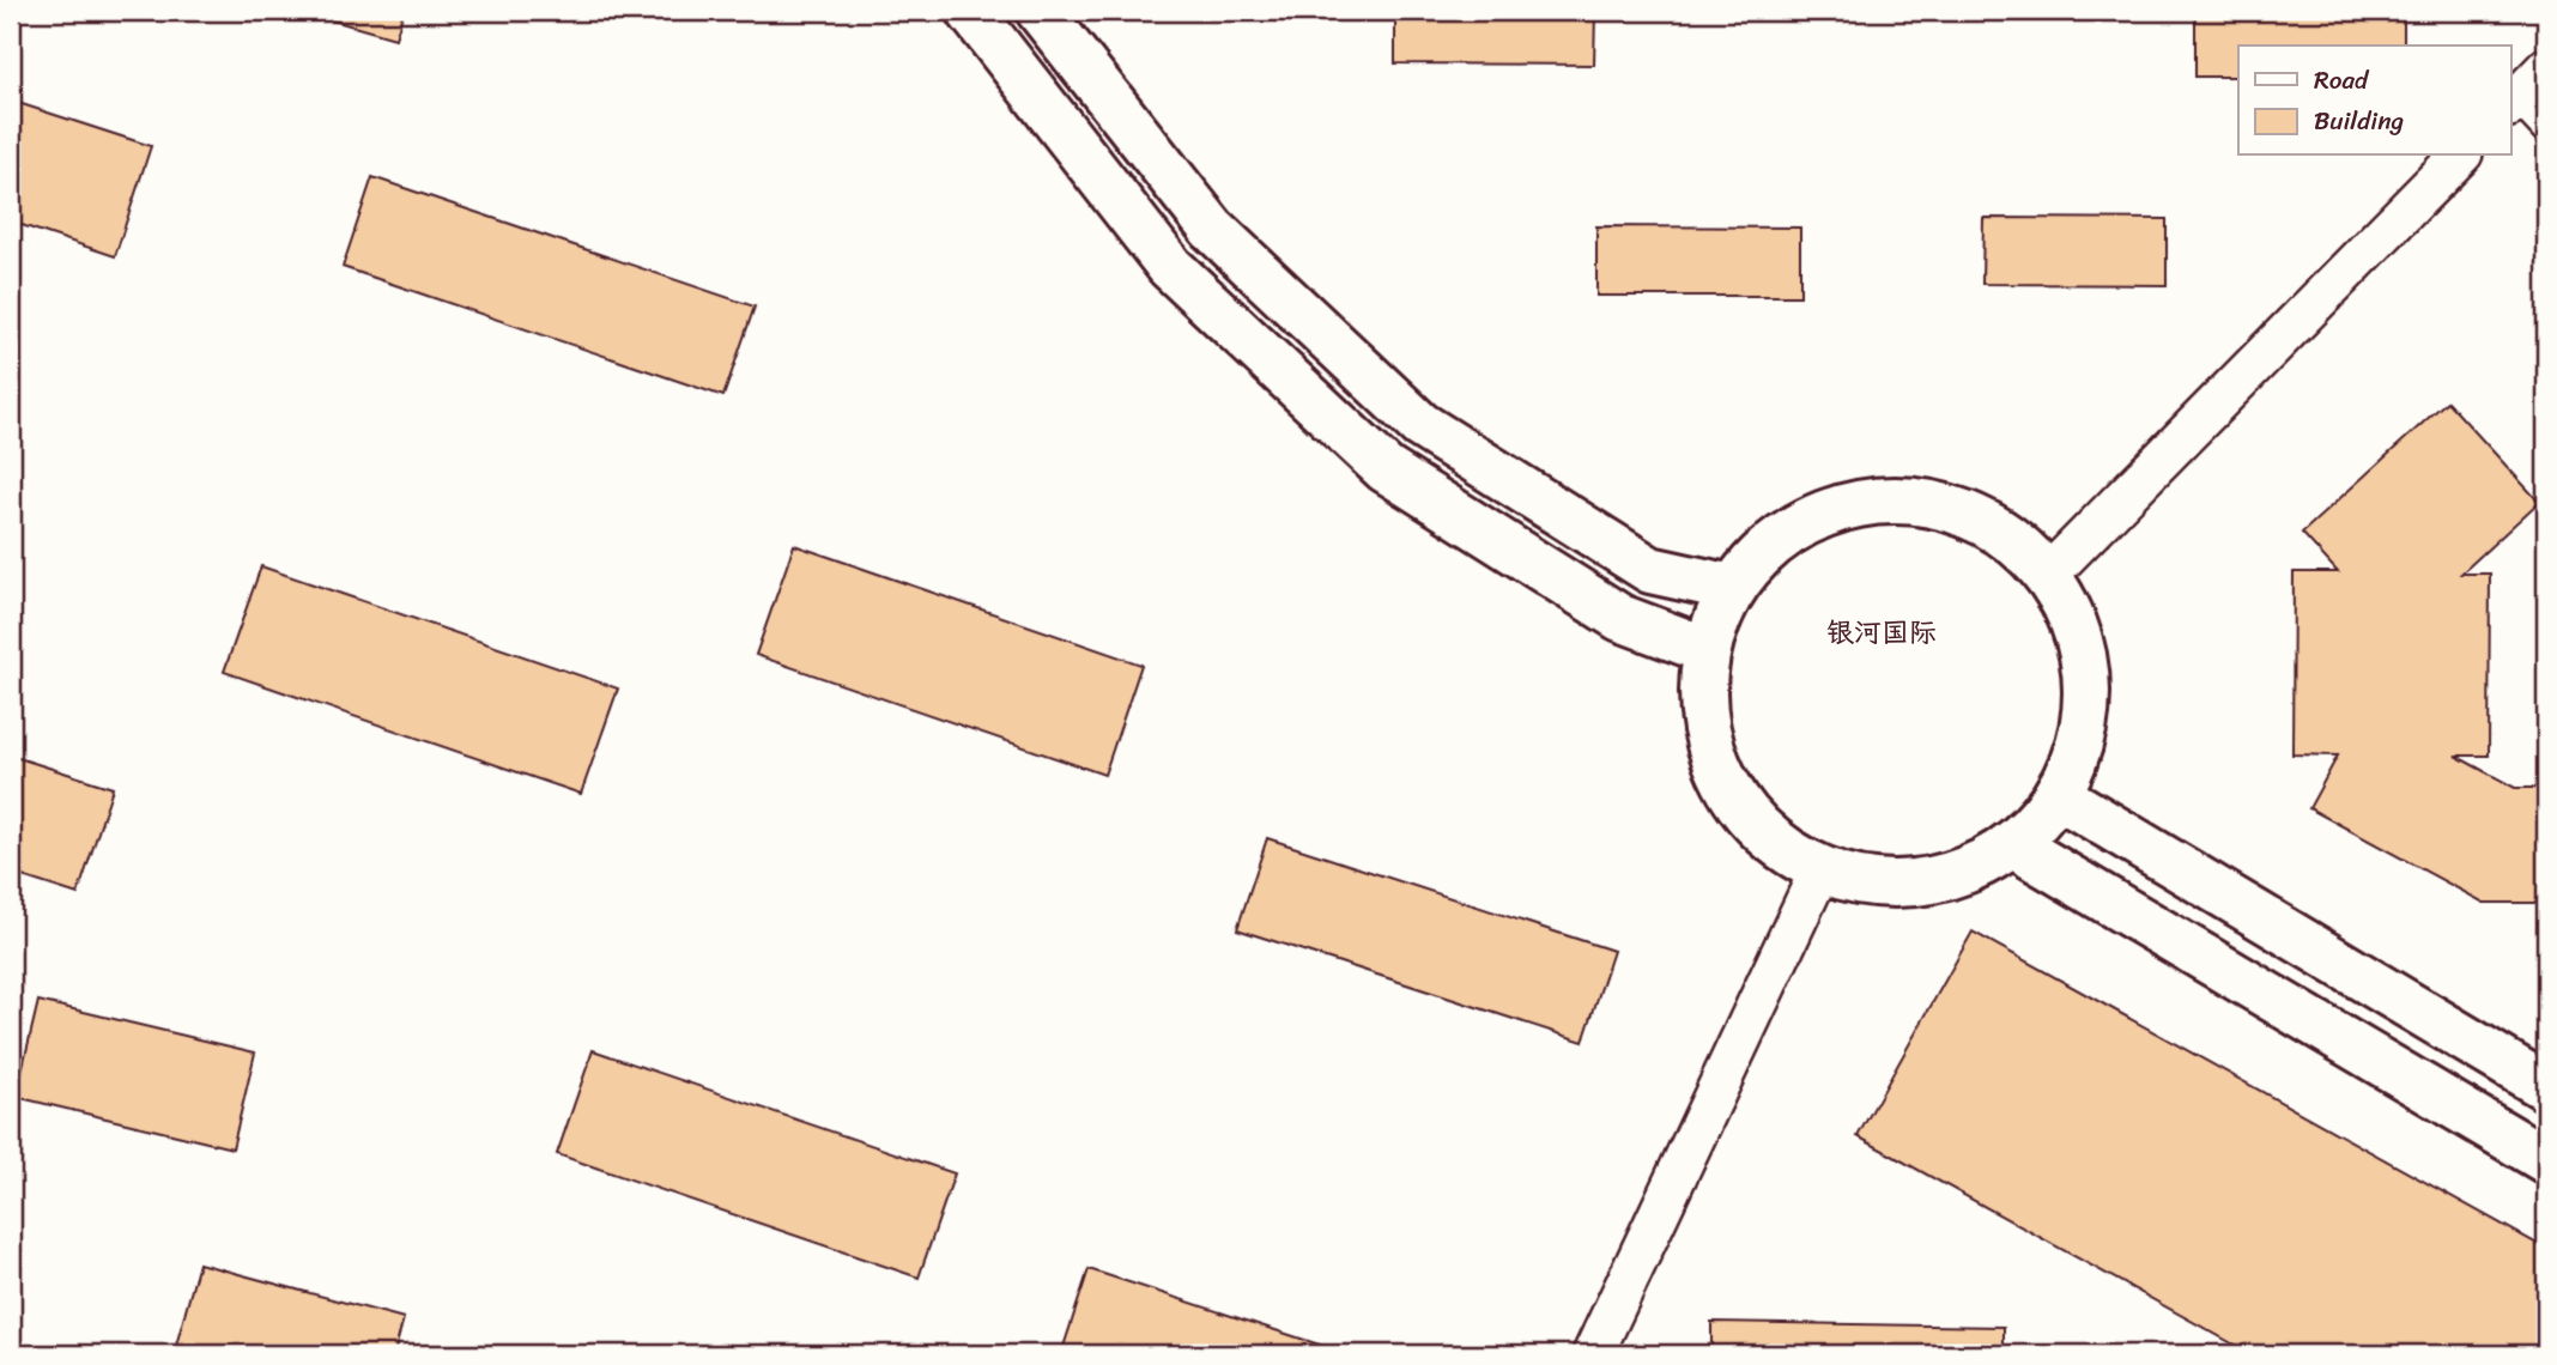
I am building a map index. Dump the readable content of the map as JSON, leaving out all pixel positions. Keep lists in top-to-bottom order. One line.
{"districts":["银河国际"],"legend":["Road","Building"]}
